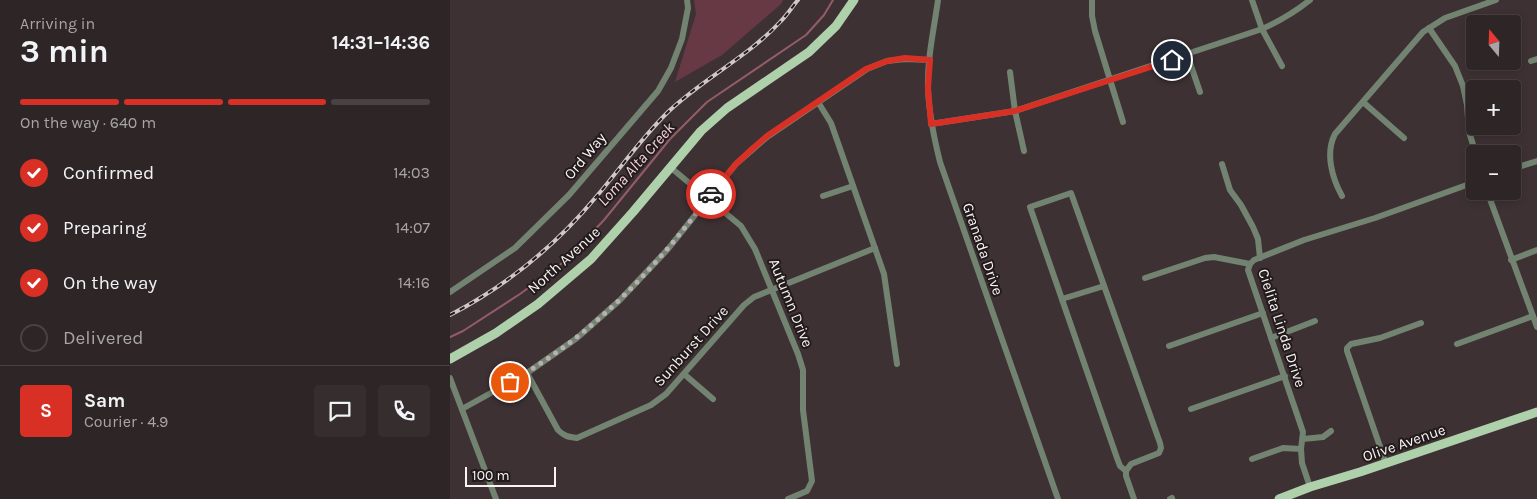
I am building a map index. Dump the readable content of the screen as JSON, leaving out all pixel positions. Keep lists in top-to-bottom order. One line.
{"streets":{"main road":["North Avenue","Olive Avenue"],"street":["Ord Way","Granada Drive","Autumn Drive","Cielita Linda Drive","Sunburst Drive"]},"crossings":[["North Avenue","Autumn Drive"],["Autumn Drive","Sunburst Drive"],["Cielita Linda Drive","Olive Avenue"]],"water":["Loma Alta Creek"],"scale_bar":"100 m","north":"top","page":{"heading":["3 min","Arriving in","14:31–14:36"],"panel":["Sam","Courier · 4.9"],"map_buttons":["+","−"],"bar":"On the way · 640 m","list":[["Confirmed","14:03"],["Preparing","14:07"],["On the way","14:16"],"Delivered"],"round":"S","scale":"100 m"}}
